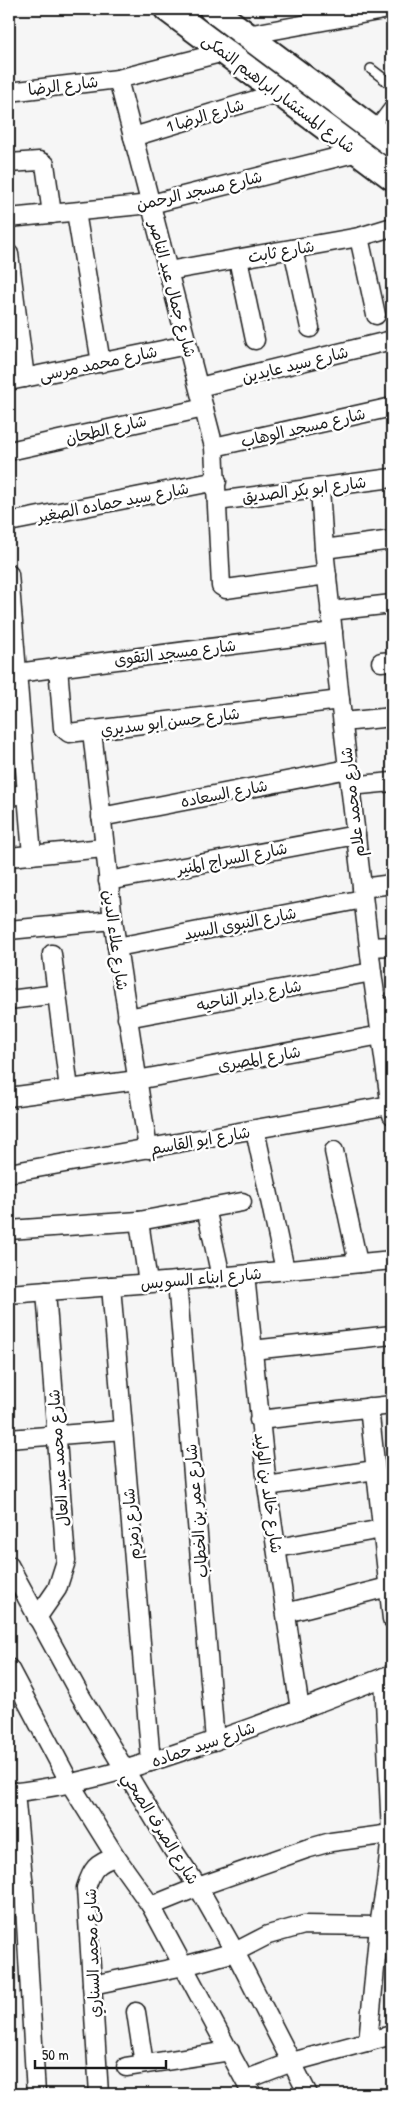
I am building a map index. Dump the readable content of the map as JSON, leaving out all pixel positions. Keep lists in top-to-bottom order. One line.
{"streets":{"main road":["شارع المستشار ابراهيم النمكى"],"street":["شارع الرضا","شارع الرضا 1","شارع مسجد الرحمن","شارع ثابت","شارع جمال عبد الناصر","شارع محمد مرسى","شارع سيد عابدين","شارع مسجد الوهاب","شارع الطحان","شارع ابو بكر الصديق","شارع سيد حماده الصغير","شارع مسجد التقوى","شارع حسن ابو سديري","شارع السعاده","شارع محمد علام","شارع السراج المنير","شارع النبوى السيد","شارع علاء الدين","شارع داير الناحيه","شارع المصرى","شارع ابو القاسم","شارع ابناء السويس","شارع محمد عبد العال","شارع خالد بن الوليد","شارع عمر بن الخطاب","شارع زمزم","شارع سيد حماده","شارع الصرف الصحي","شارع محمد السناري"]},"crossings":[["شارع الرضا","شارع المستشار ابراهيم النمكى"],["شارع الرضا","شارع جمال عبد الناصر"],["شارع المستشار ابراهيم النمكى","شارع الرضا 1"],["شارع المستشار ابراهيم النمكى","شارع مسجد الرحمن"],["شارع الرضا 1","شارع جمال عبد الناصر"],["شارع مسجد الرحمن","شارع جمال عبد الناصر"],["شارع ثابت","شارع جمال عبد الناصر"],["شارع جمال عبد الناصر","شارع محمد مرسى"],["شارع جمال عبد الناصر","شارع سيد عابدين"],["شارع جمال عبد الناصر","شارع مسجد الوهاب"],["شارع جمال عبد الناصر","شارع الطحان"],["شارع جمال عبد الناصر","شارع ابو بكر الصديق"],["شارع جمال عبد الناصر","شارع سيد حماده الصغير"],["شارع جمال عبد الناصر","شارع محمد علام"],["شارع ابو بكر الصديق","شارع محمد علام"],["شارع مسجد التقوى","شارع حسن ابو سديري"],["شارع مسجد التقوى","شارع محمد علام"],["شارع حسن ابو سديري","شارع محمد علام"],["شارع حسن ابو سديري","شارع علاء الدين"],["شارع السعاده","شارع محمد علام"],["شارع السعاده","شارع علاء الدين"],["شارع محمد علام","شارع السراج المنير"],["شارع محمد علام","شارع النبوى السيد"],["شارع محمد علام","شارع داير الناحيه"],["شارع محمد علام","شارع المصرى"],["شارع محمد علام","شارع ابو القاسم"],["شارع السراج المنير","شارع علاء الدين"],["شارع النبوى السيد","شارع علاء الدين"],["شارع علاء الدين","شارع داير الناحيه"],["شارع علاء الدين","شارع المصرى"],["شارع علاء الدين","شارع ابو القاسم"],["شارع ابناء السويس","شارع محمد عبد العال"],["شارع ابناء السويس","شارع خالد بن الوليد"],["شارع ابناء السويس","شارع عمر بن الخطاب"],["شارع ابناء السويس","شارع زمزم"],["شارع محمد عبد العال","شارع الصرف الصحي"],["شارع خالد بن الوليد","شارع سيد حماده"],["شارع عمر بن الخطاب","شارع سيد حماده"],["شارع زمزم","شارع سيد حماده"],["شارع سيد حماده","شارع الصرف الصحي"]],"scale_bar":"50 m"}
